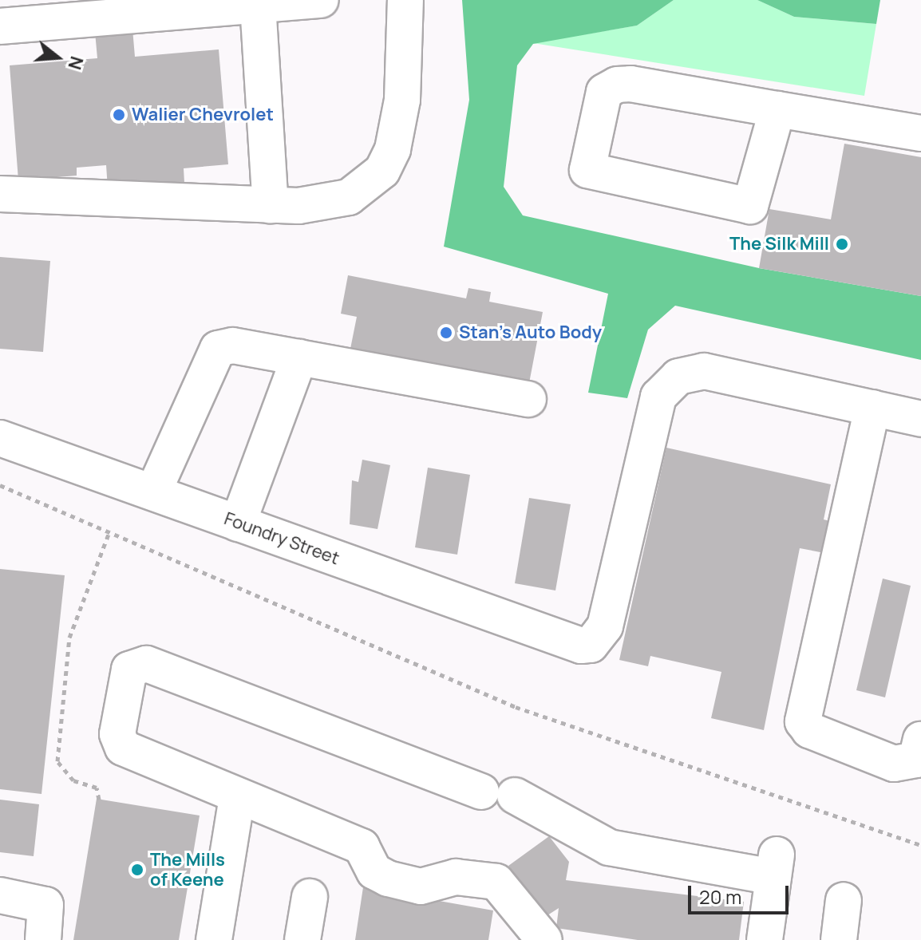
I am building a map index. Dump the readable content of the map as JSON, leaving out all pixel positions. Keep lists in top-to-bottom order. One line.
{"streets":{"street":["Foundry Street"]},"places":["Walier Chevrolet","The Silk Mill","Stan's Auto Body","The Mills of Keene"],"scale_bar":"20 m","north":"right"}
